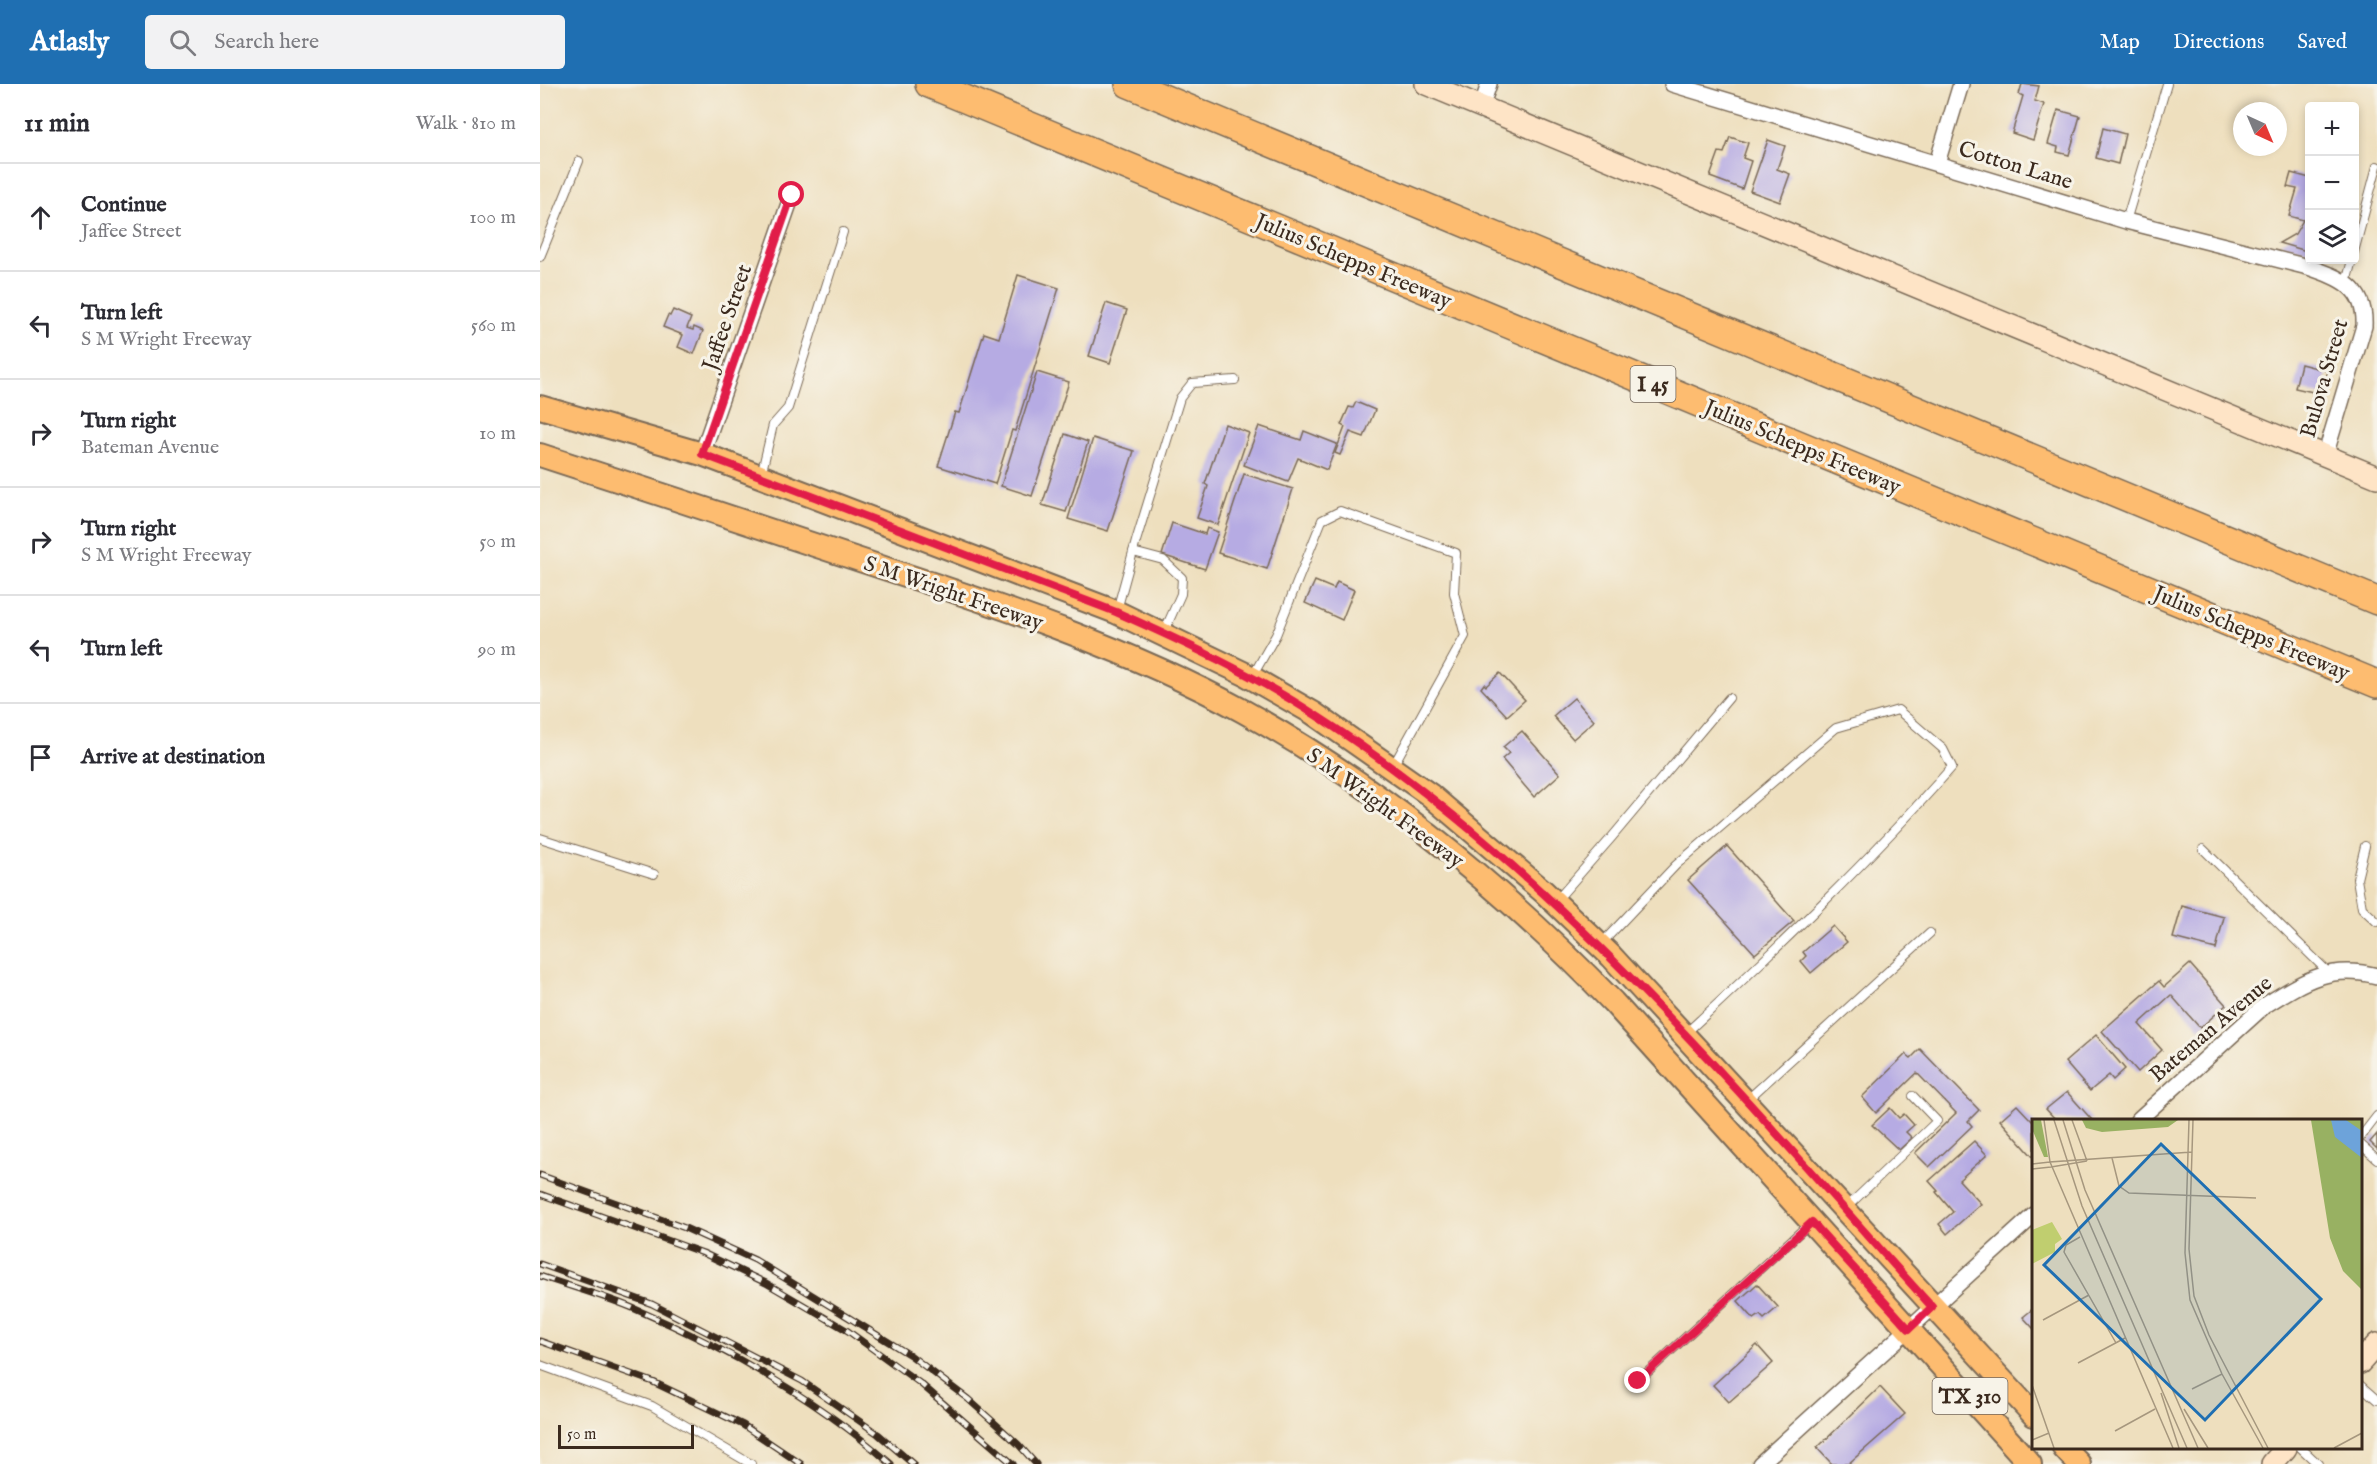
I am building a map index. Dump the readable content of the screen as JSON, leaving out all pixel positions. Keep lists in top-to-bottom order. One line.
{"streets":{"highway":["Julius Schepps Freeway","I 45"],"main road":["S M Wright Freeway","TX 310"],"street":["Cotton Lane","Jaffee Street","Bulova Street","Bateman Avenue"]},"crossings":[["Cotton Lane","Bulova Street"],["Jaffee Street","S M Wright Freeway"]],"scale_bar":"50 m","north":"bottom right","page":{"header":"Atlasly","search":"Search here","nav":["Map","Directions","Saved"],"heading":["11 min","Walk · 810 m"],"map_buttons":["+","−"],"list":[["Continue","Jaffee Street","100 m"],["Turn left","S M Wright Freeway","560 m"],["Turn right","Bateman Avenue","10 m"],["Turn right","S M Wright Freeway","50 m"],["Turn left","90 m"],"Arrive at destination"],"scale":"50 m"}}
